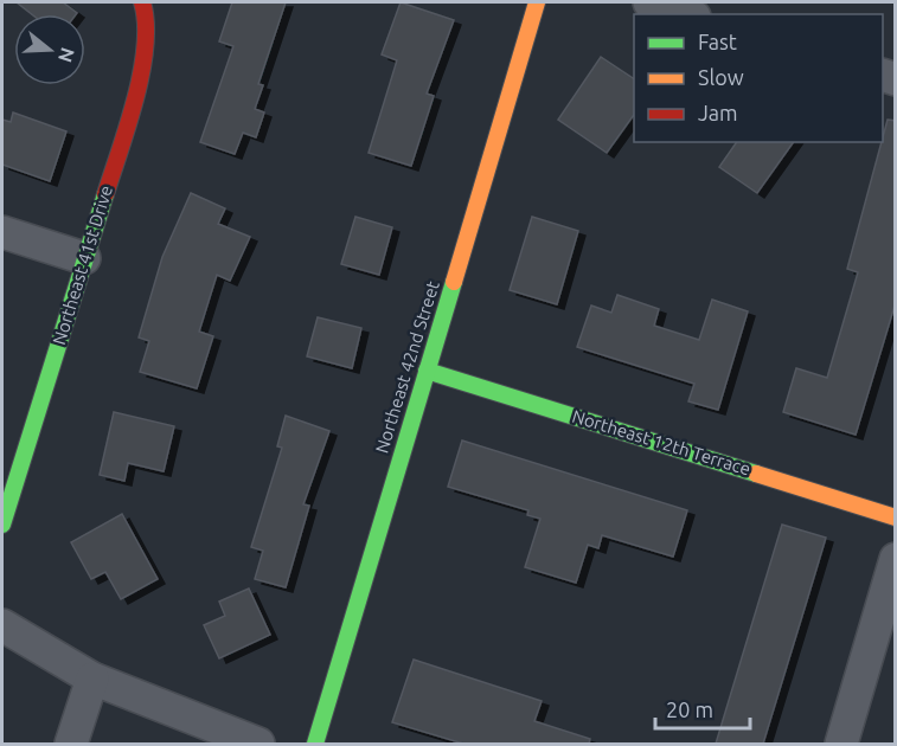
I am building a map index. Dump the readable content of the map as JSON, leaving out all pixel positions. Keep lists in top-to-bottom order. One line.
{"streets":{"street":["Northeast 41st Drive","Northeast 42nd Street","Northeast 12th Terrace"]},"crossings":[["Northeast 42nd Street","Northeast 12th Terrace"]],"legend":["Fast","Slow","Jam"],"scale_bar":"20 m","north":"right"}
